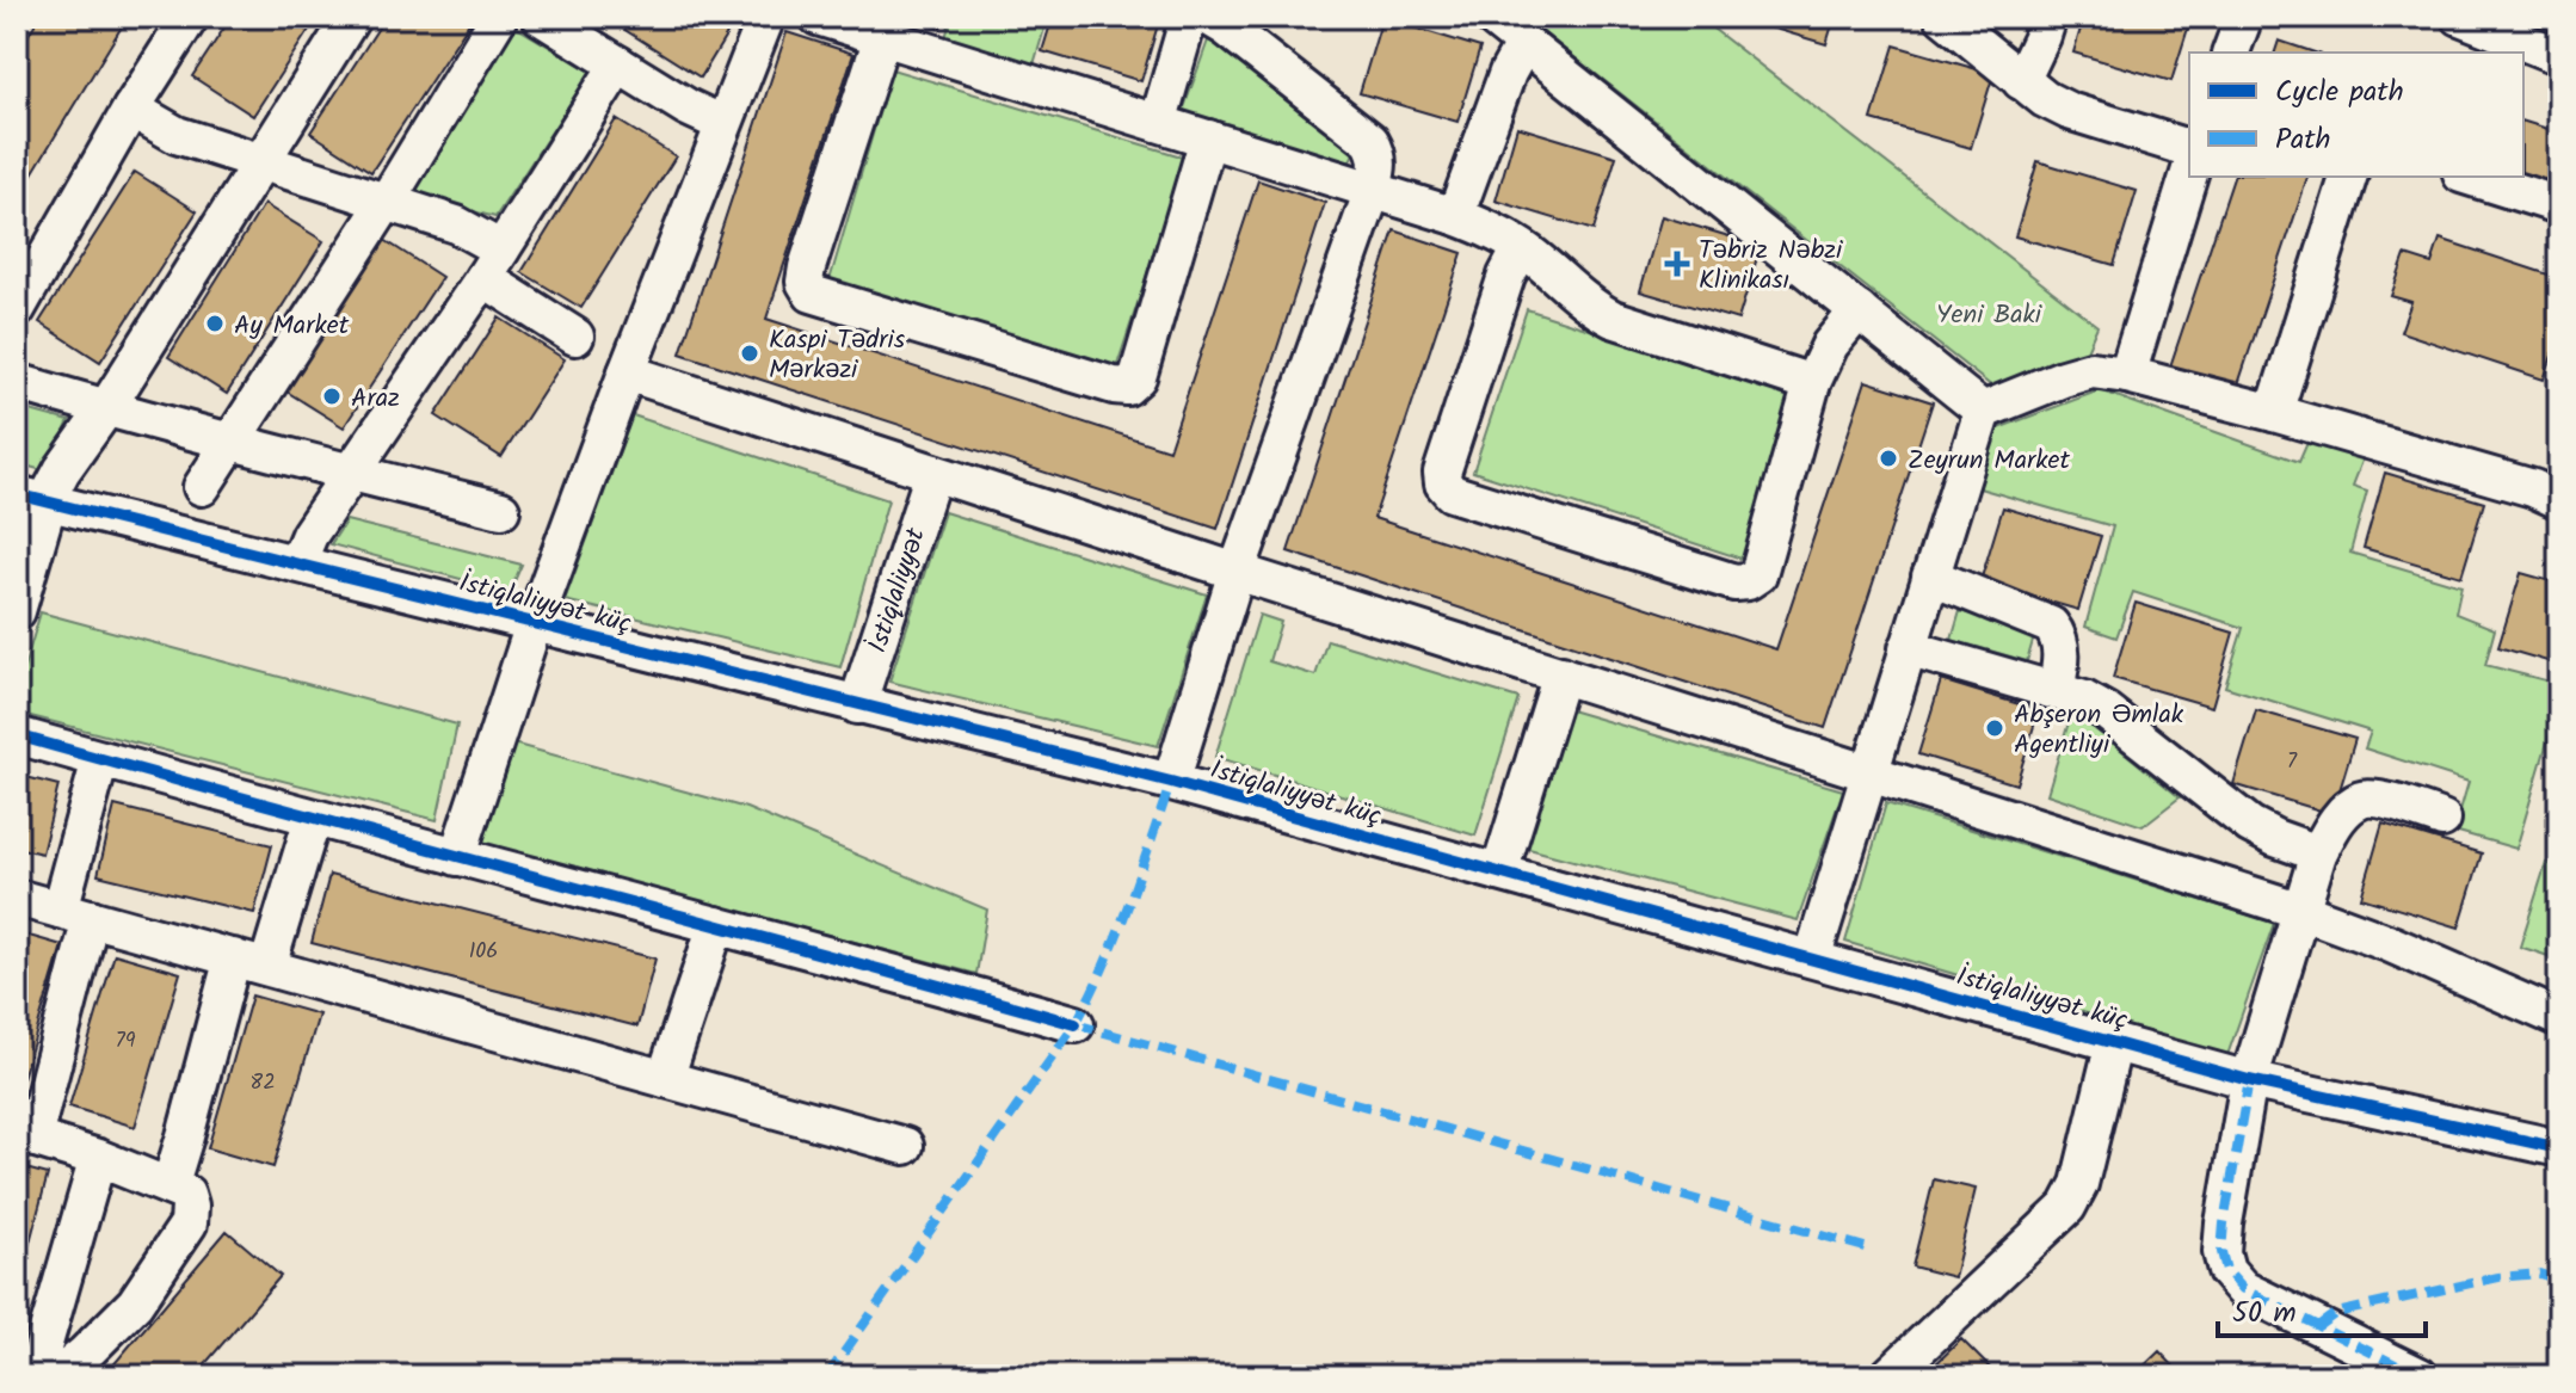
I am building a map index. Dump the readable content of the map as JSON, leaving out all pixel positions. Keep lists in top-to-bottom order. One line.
{"streets":{"street":["İstiqlaliyyət","İstiqlaliyyət küç"]},"crossings":[["İstiqlaliyyət","İstiqlaliyyət küç"]],"parks":["Yeni Baki"],"places":{"health":["Təbriz Nəbzi Klinikası"],"other":["Ay Market","Kaspi Tədris Mərkəzi","Araz","Zeyrun Market","Abşeron Əmlak Agentliyi"]},"house_numbers":["7","106","79","82"],"legend":["Cycle path","Path"],"scale_bar":"50 m"}
